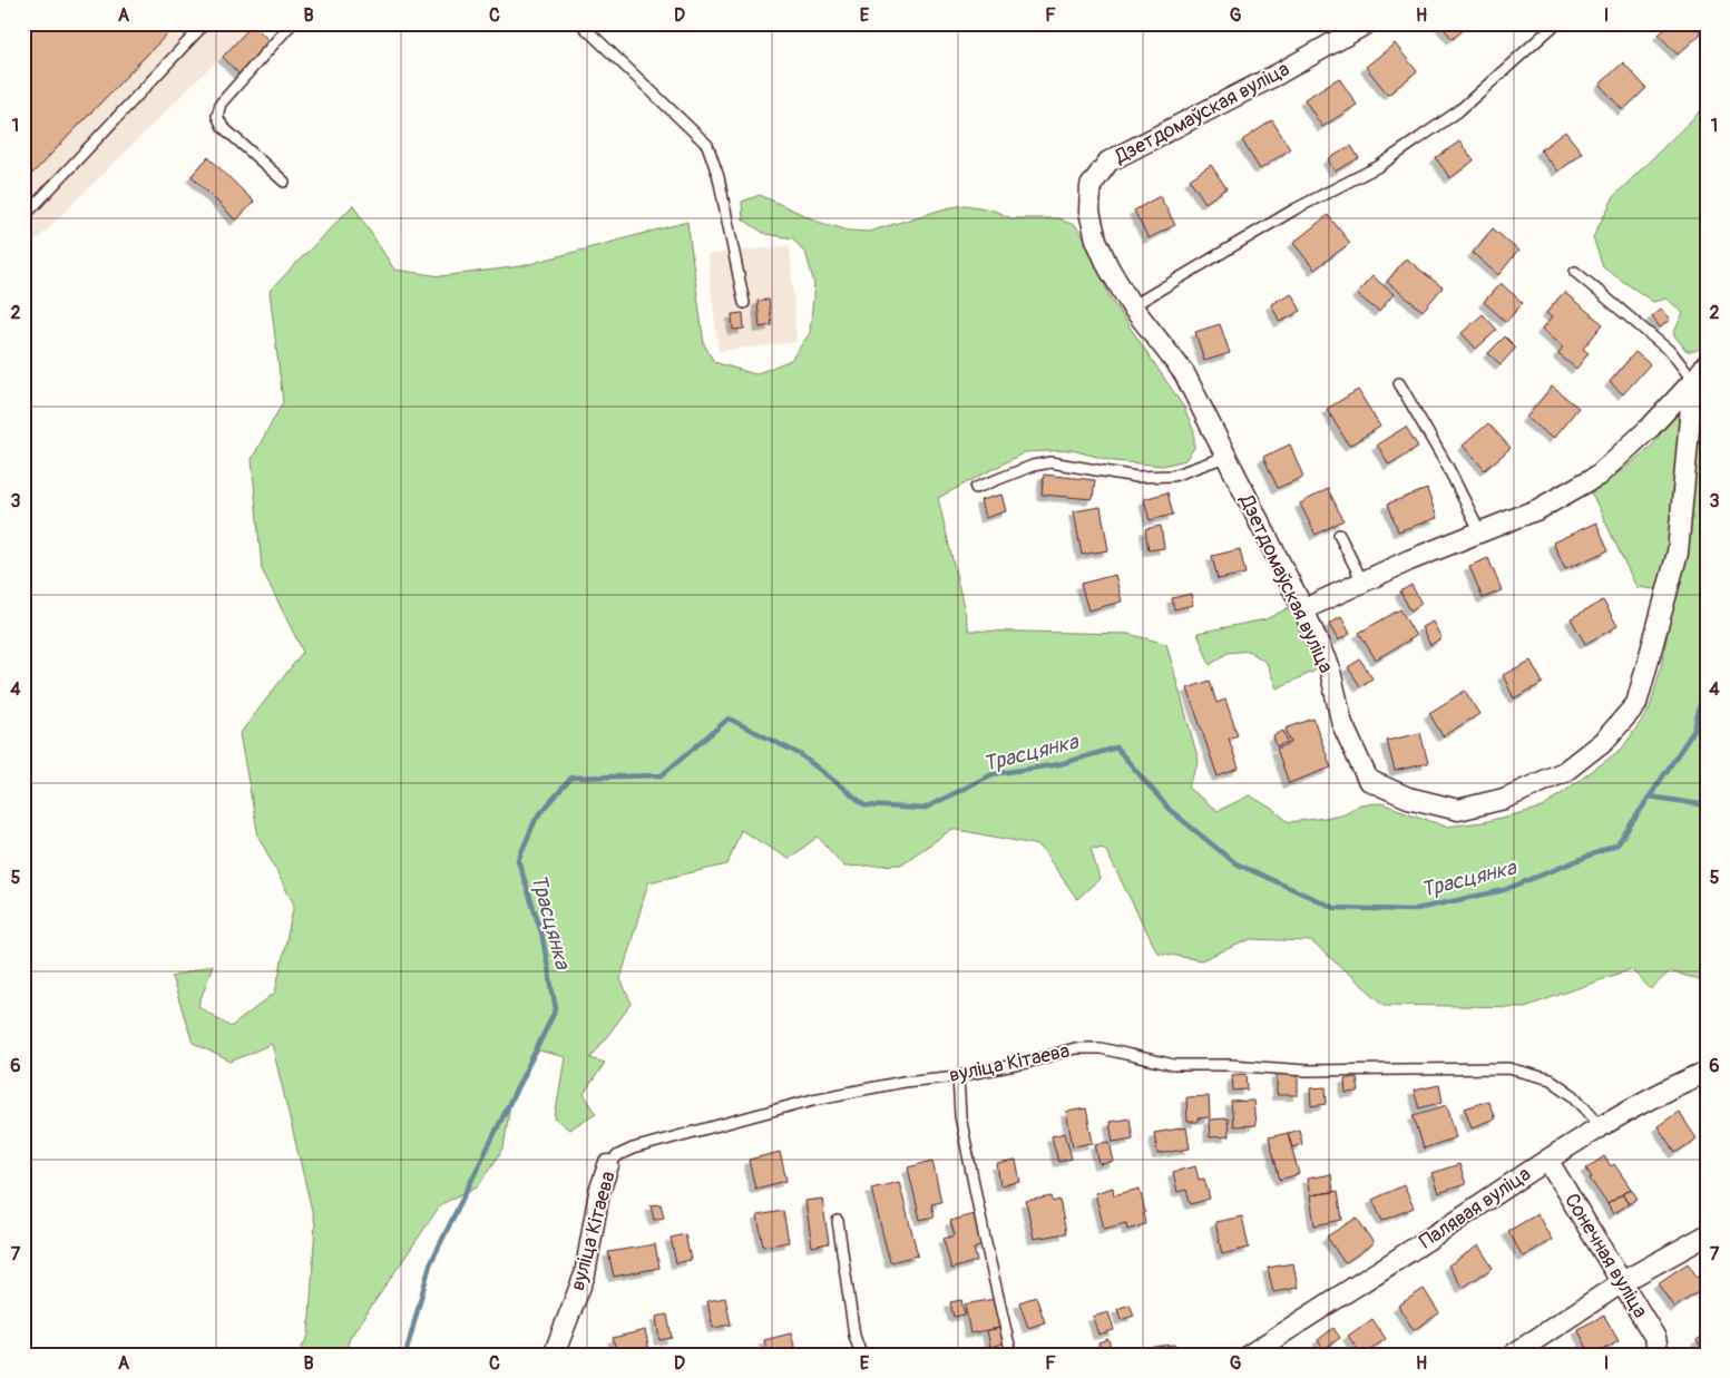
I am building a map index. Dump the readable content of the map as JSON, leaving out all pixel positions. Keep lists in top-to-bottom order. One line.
{"streets":{"street":["Дзетдомаўская вуліца","вуліца Кітаева","Палявая вуліца","Сонечная вуліца"]},"crossings":[["вуліца Кітаева","Палявая вуліца"],["Палявая вуліца","Сонечная вуліца"]],"water":["Трасцянка"],"grid":{"columns":["A","B","C","D","E","F","G","H","I"],"rows":["1","2","3","4","5","6","7"]}}
